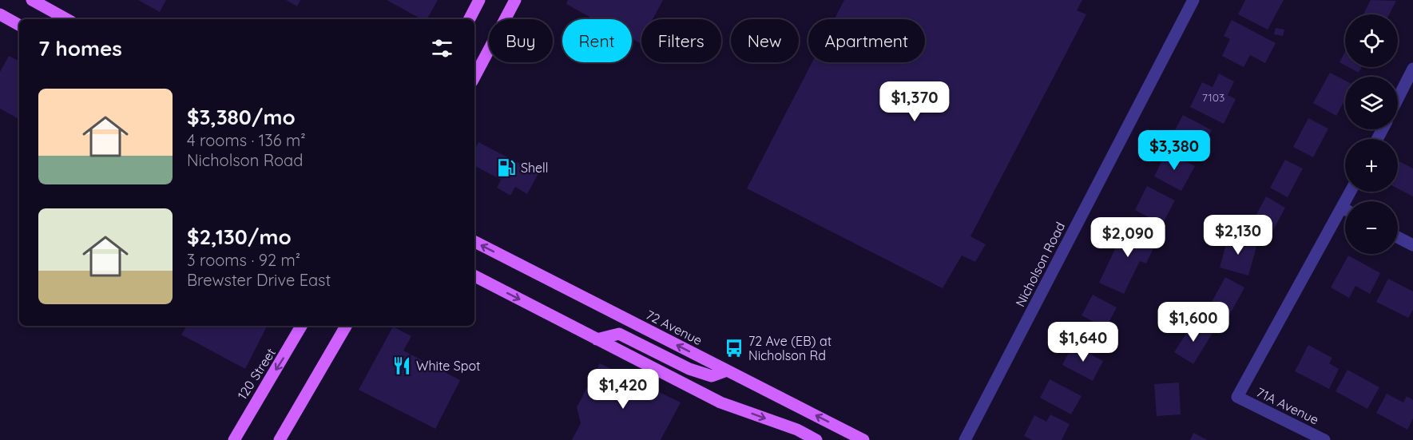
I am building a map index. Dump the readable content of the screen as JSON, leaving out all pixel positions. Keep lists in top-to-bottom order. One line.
{"streets":{"main road":["72 Avenue","120 Street"],"street":["Nicholson Road","71A Avenue"]},"places":{"fuel station":["Shell"],"bus stop":["72 Ave (EB) at Nicholson Rd"],"restaurant":["White Spot"]},"house_numbers":["7103"],"page":{"map_buttons":["+","−"],"chip":["Buy","Rent","Filters","New","Apartment"],"heading":"7 homes","list":[{"name":"$3,380/mo","note":"4 rooms · 136 m² · Nicholson Road"},{"name":"$2,130/mo","note":"3 rooms · 92 m² · Brewster Drive East"}],"price":["$1,370","$3,380","$2,130","$2,090","$1,600","$1,640","$1,420"]}}
